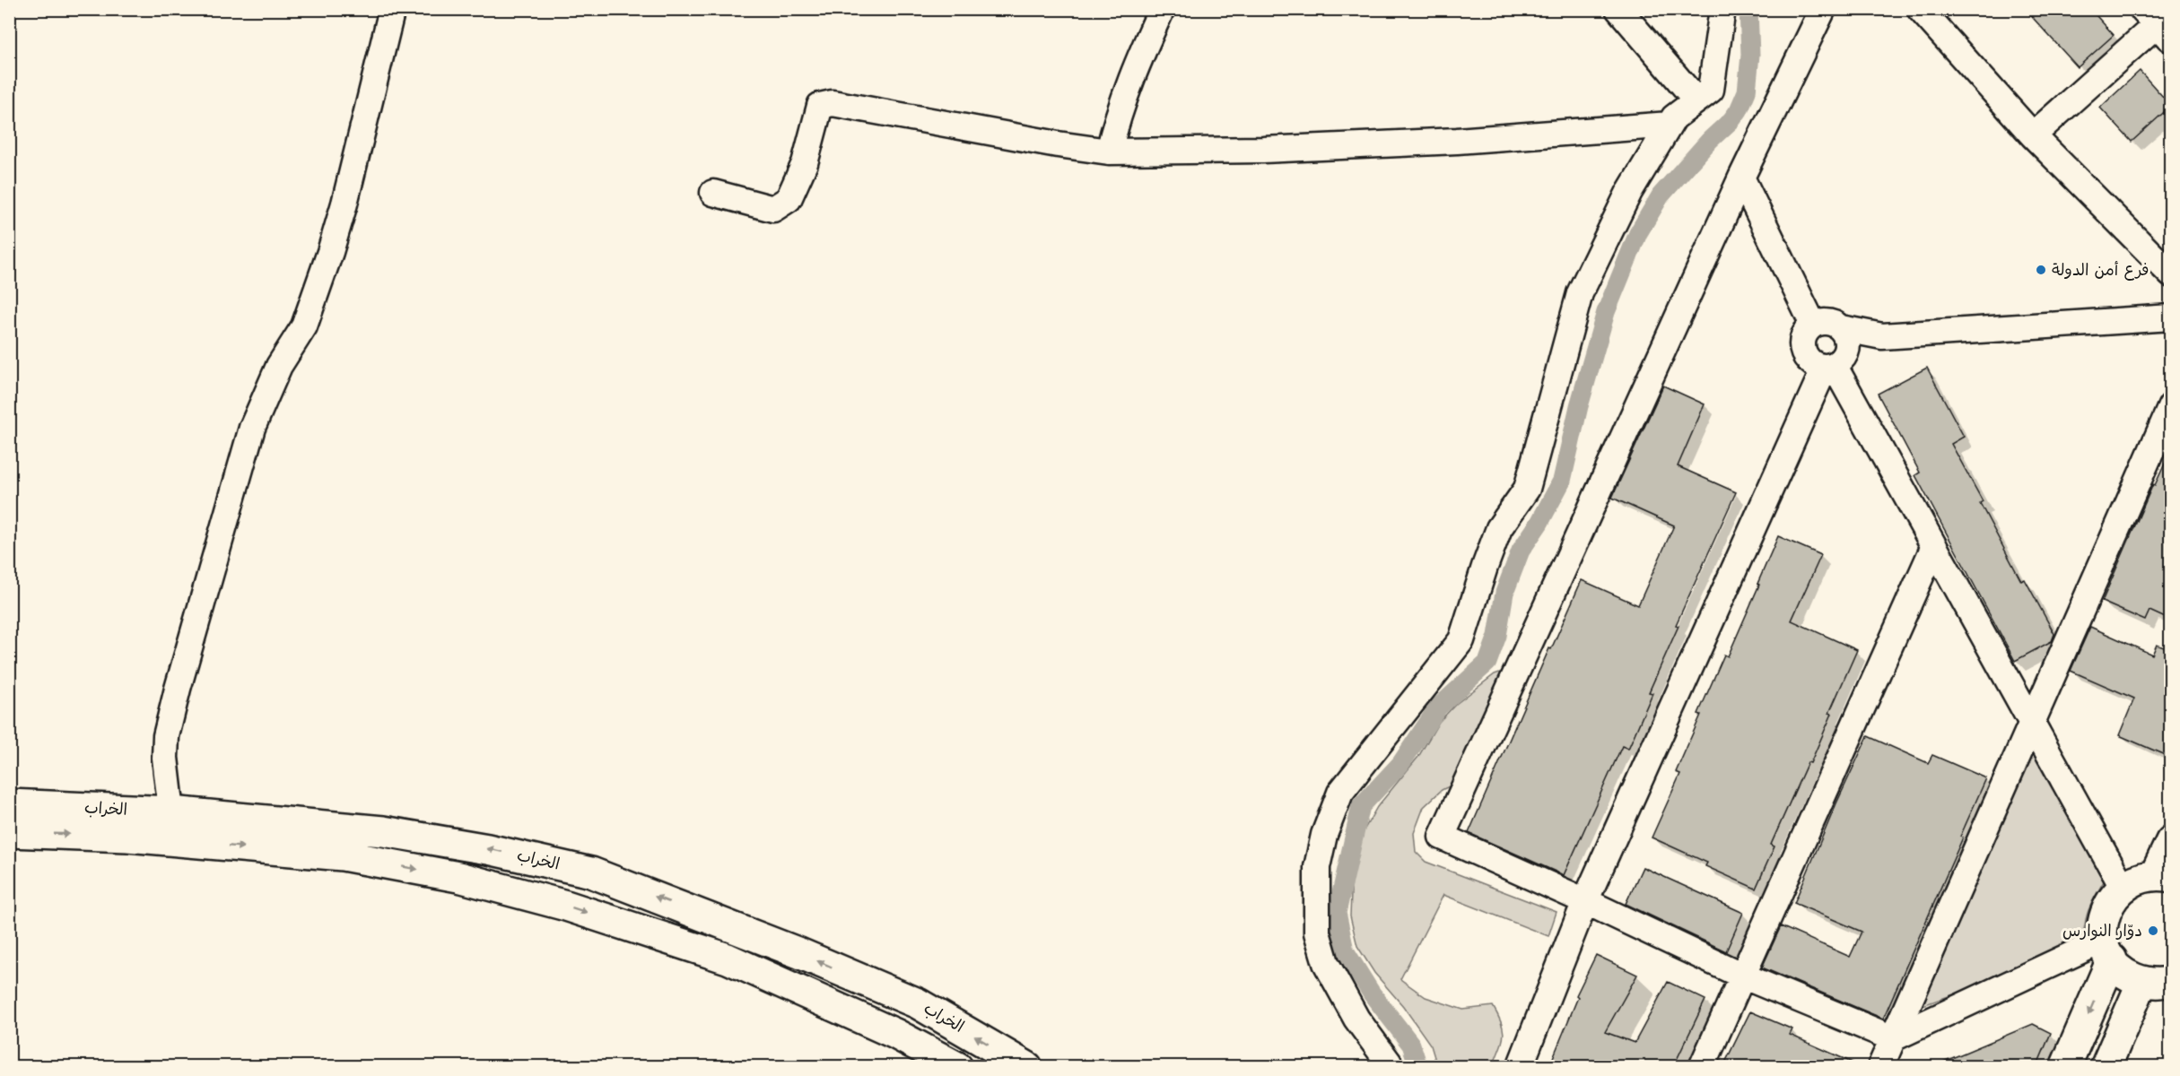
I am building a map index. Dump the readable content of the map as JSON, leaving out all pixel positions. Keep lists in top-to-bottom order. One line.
{"streets":{"main road":["الخراب"]},"places":["فرع أمن الدولة","دوّار النوارس"]}
